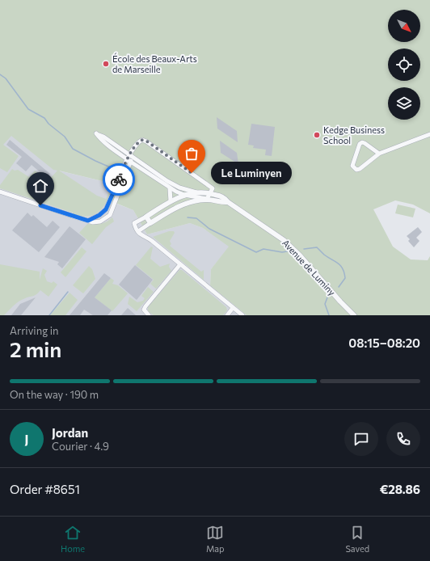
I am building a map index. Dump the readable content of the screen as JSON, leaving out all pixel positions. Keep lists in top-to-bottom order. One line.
{"streets":{"street":["Avenue de Luminy"]},"places":["École des Beaux-Arts de Marseille","Kedge Business School","Le Luminyen"],"north":"bottom right","page":{"bubble":"Le Luminyen","heading":["2 min","Arriving in","08:15–08:20"],"panel":["Jordan","Courier · 4.9","Order #8651","€28.86"],"bar":"On the way · 190 m","round":"J","tabs":["Home","Map","Saved"]}}
